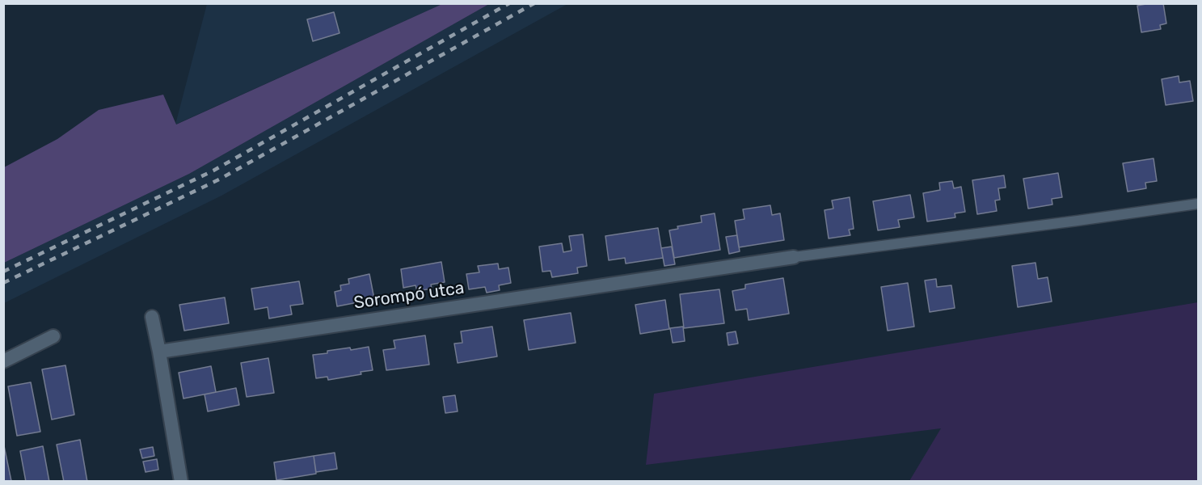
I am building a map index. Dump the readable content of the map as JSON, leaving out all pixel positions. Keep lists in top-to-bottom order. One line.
{"streets":{"street":["Sorompó utca"]}}
